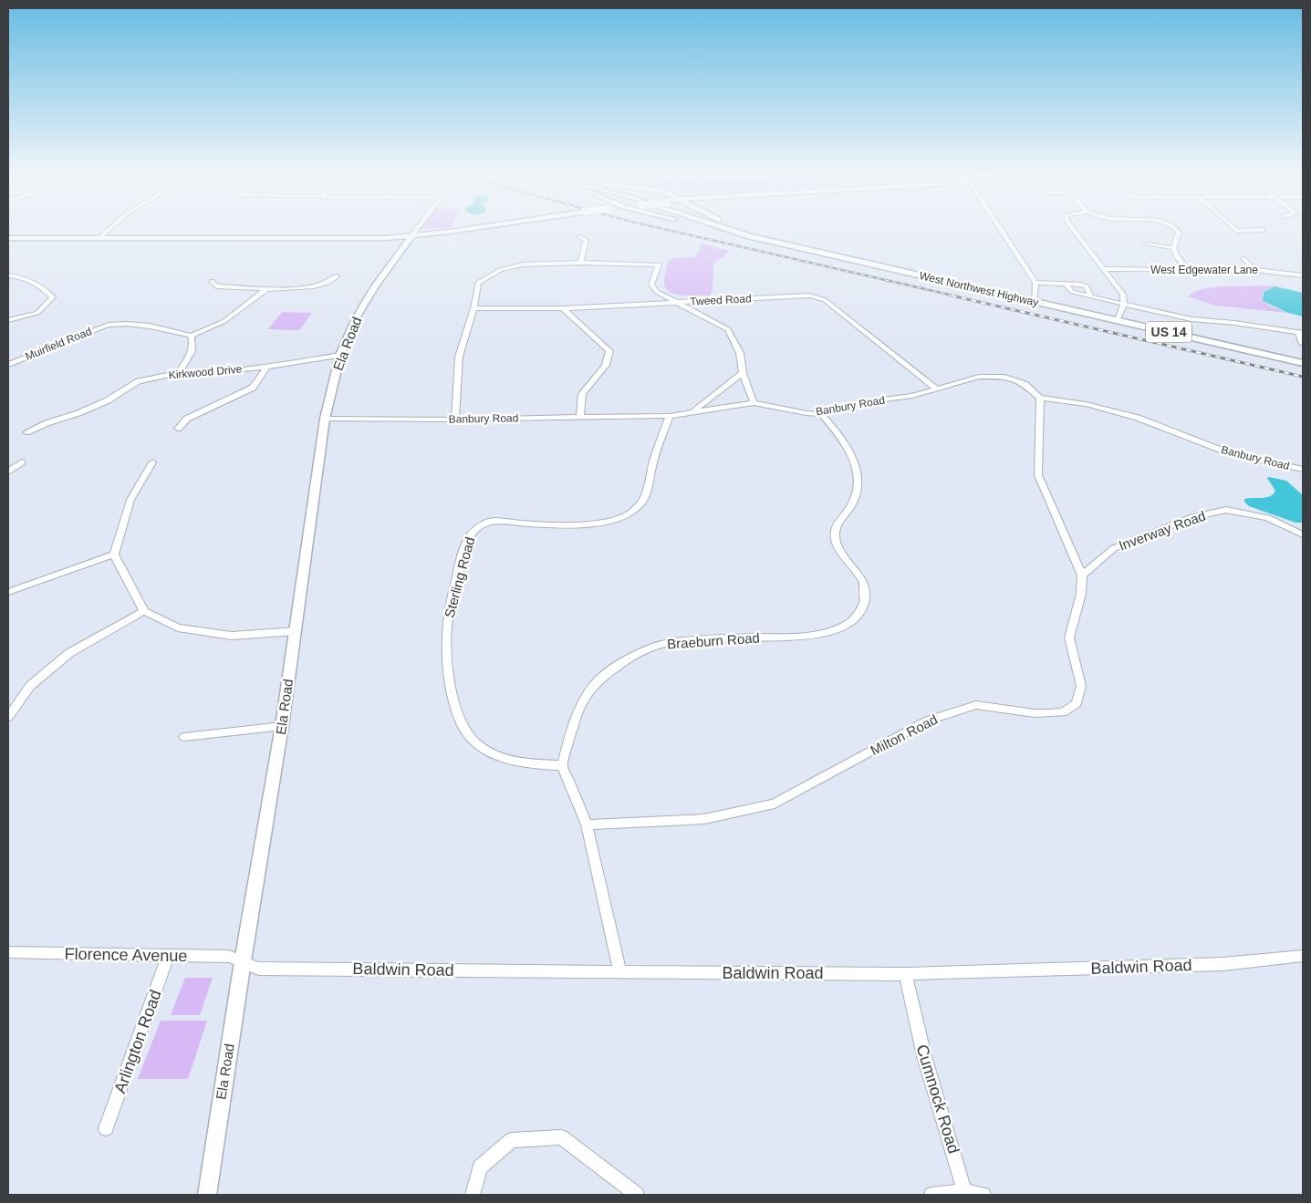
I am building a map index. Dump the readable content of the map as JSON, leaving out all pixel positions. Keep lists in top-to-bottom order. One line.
{"streets":{"main road":["West Northwest Highway","US 14","Ela Road"],"street":["West Edgewater Lane","Tweed Road","Muirfield Road","Kirkwood Drive","Banbury Road","Inverway Road","Sterling Road","Braeburn Road","Milton Road","Florence Avenue","Baldwin Road","Arlington Road","Cumnock Road"]},"crossings":[["Tweed Road","Banbury Road"],["Ela Road","Kirkwood Drive"],["Ela Road","Banbury Road"],["Ela Road","Florence Avenue"],["Ela Road","Baldwin Road"],["Banbury Road","Sterling Road"],["Banbury Road","Braeburn Road"],["Banbury Road","Milton Road"],["Inverway Road","Milton Road"],["Sterling Road","Braeburn Road"],["Florence Avenue","Baldwin Road"],["Florence Avenue","Arlington Road"],["Baldwin Road","Cumnock Road"]]}
